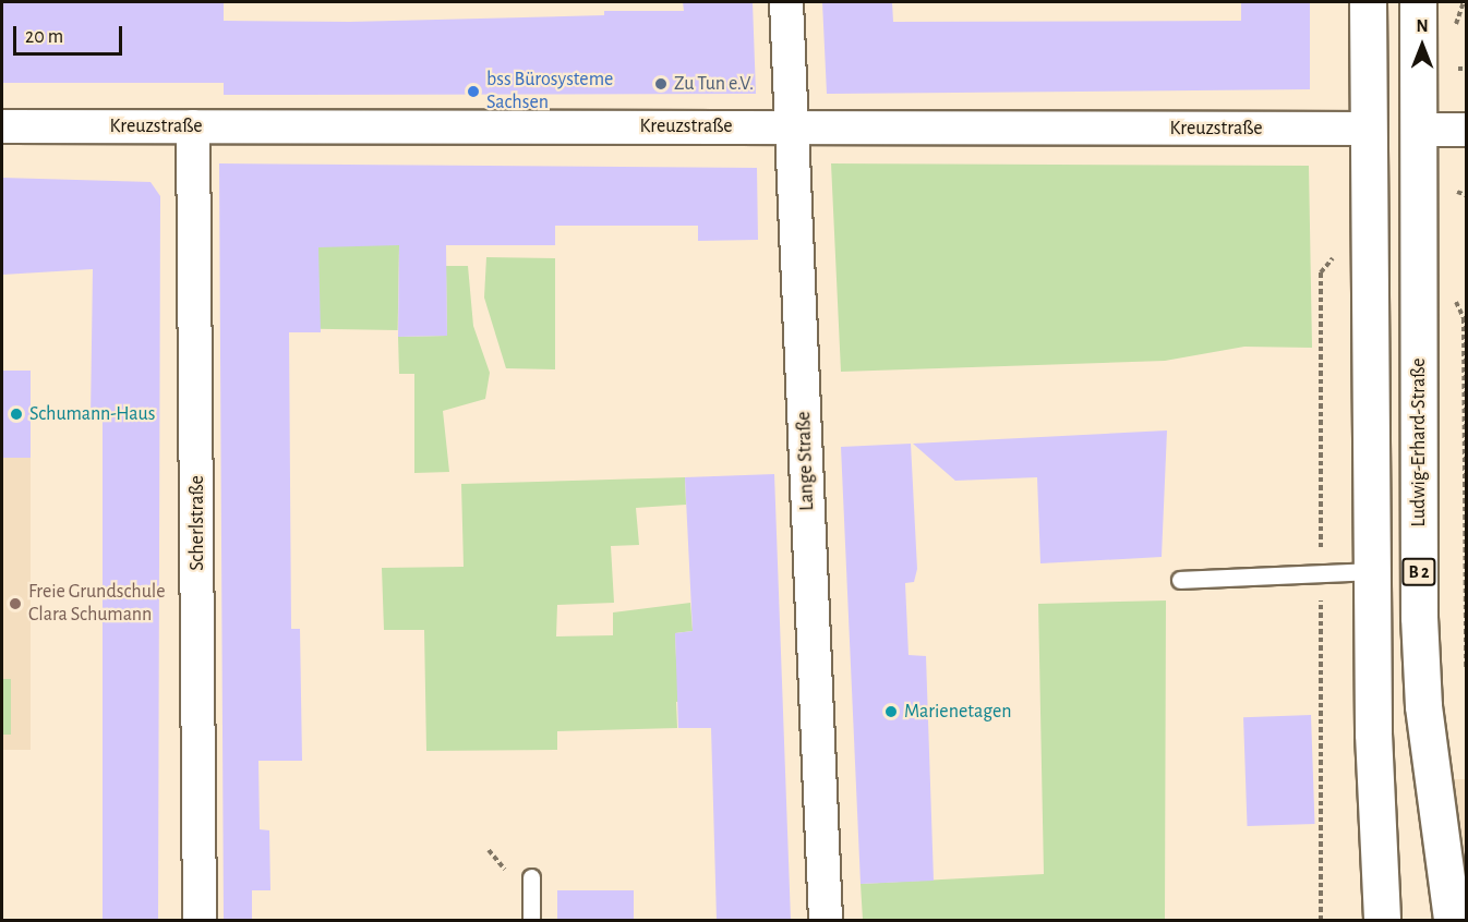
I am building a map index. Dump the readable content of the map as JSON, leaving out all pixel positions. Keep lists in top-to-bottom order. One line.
{"streets":{"main road":["Ludwig-Erhard-Straße","B 2"],"street":["Kreuzstraße","Lange Straße","Scherlstraße"]},"crossings":[["Kreuzstraße","Lange Straße"],["Kreuzstraße","Scherlstraße"],["Kreuzstraße","B 2"]],"places":["Zu Tun e.V.","bss Bürosysteme Sachsen","Schumann-Haus","Freie Grundschule Clara Schumann","Marienetagen"],"scale_bar":"20 m","north":"top"}
